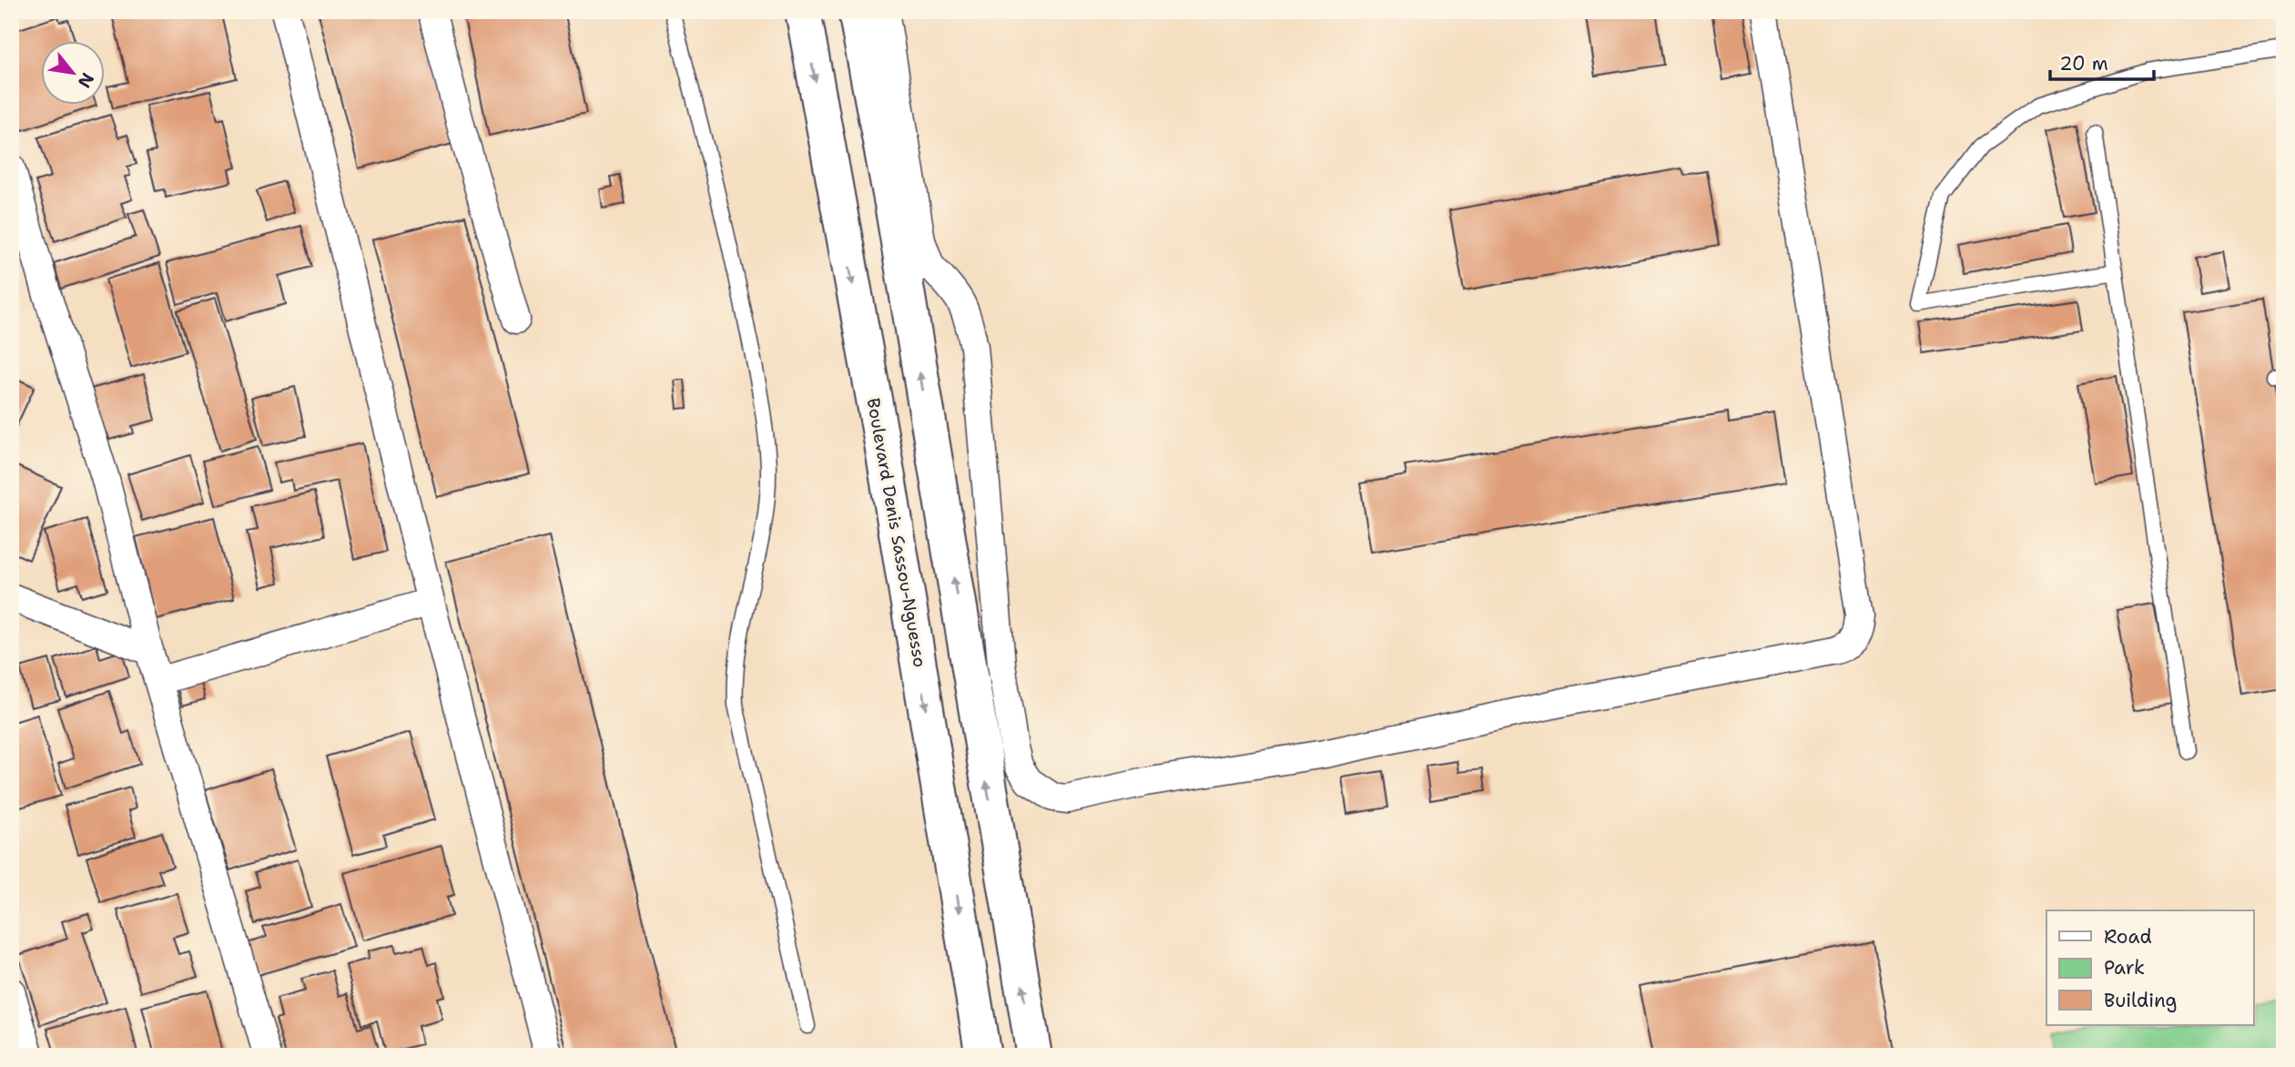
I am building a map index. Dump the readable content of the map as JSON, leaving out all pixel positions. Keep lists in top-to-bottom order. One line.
{"streets":{"main road":["Boulevard Denis Sassou-Nguesso"]},"legend":["Road","Park","Building"],"scale_bar":"20 m","north":"bottom right"}
